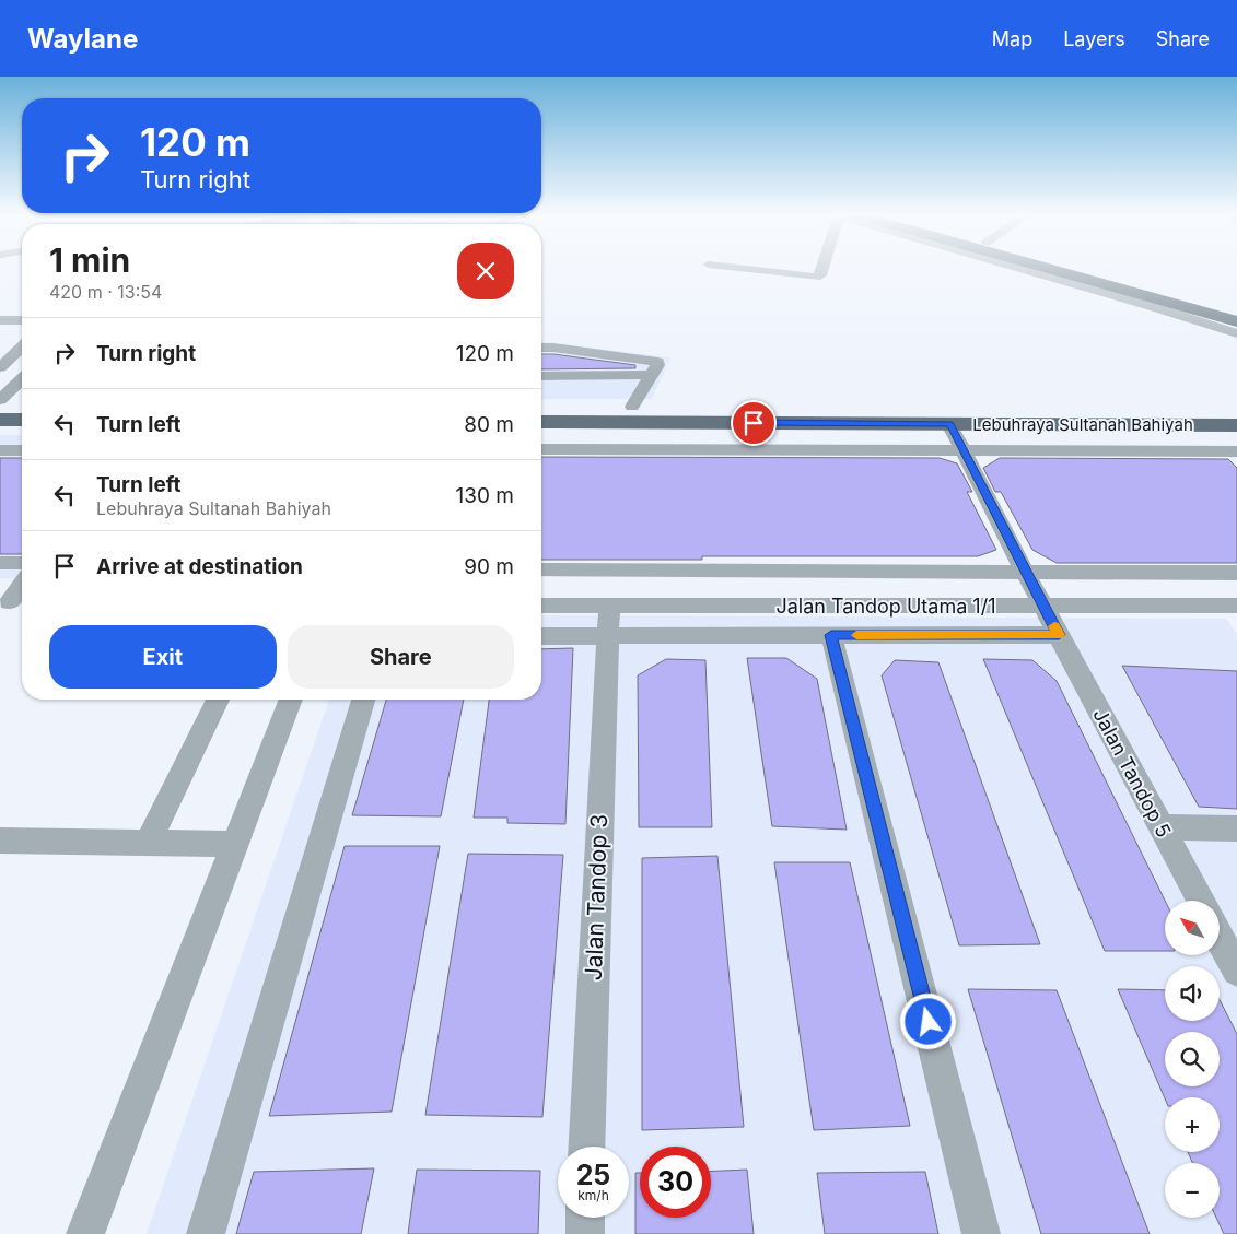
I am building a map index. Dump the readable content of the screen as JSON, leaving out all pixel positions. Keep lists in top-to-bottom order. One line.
{"streets":{"main road":["Lebuhraya Sultanah Bahiyah"],"street":["Jalan Tandop Utama 1/1","Jalan Tandop 5","Jalan Tandop 3"]},"crossings":[["Lebuhraya Sultanah Bahiyah","Jalan Tandop 5"],["Jalan Tandop Utama 1/1","Jalan Tandop 5"],["Jalan Tandop Utama 1/1","Jalan Tandop 3"]],"north":"top left","page":{"header":"Waylane","nav":["Map","Layers","Share"],"turn":["120 m","Turn right"],"heading":["1 min","420 m · 13:54"],"list":[{"name":"Turn right","value":"120 m"},{"name":"Turn left","value":"80 m"},{"name":"Turn left","note":"Lebuhraya Sultanah Bahiyah","value":"130 m"},{"name":"Arrive at destination","value":"90 m"}],"buttons":["Exit","Share"],"map_buttons":["+","−"],"speed":"25 km/h","limit":"30"}}
